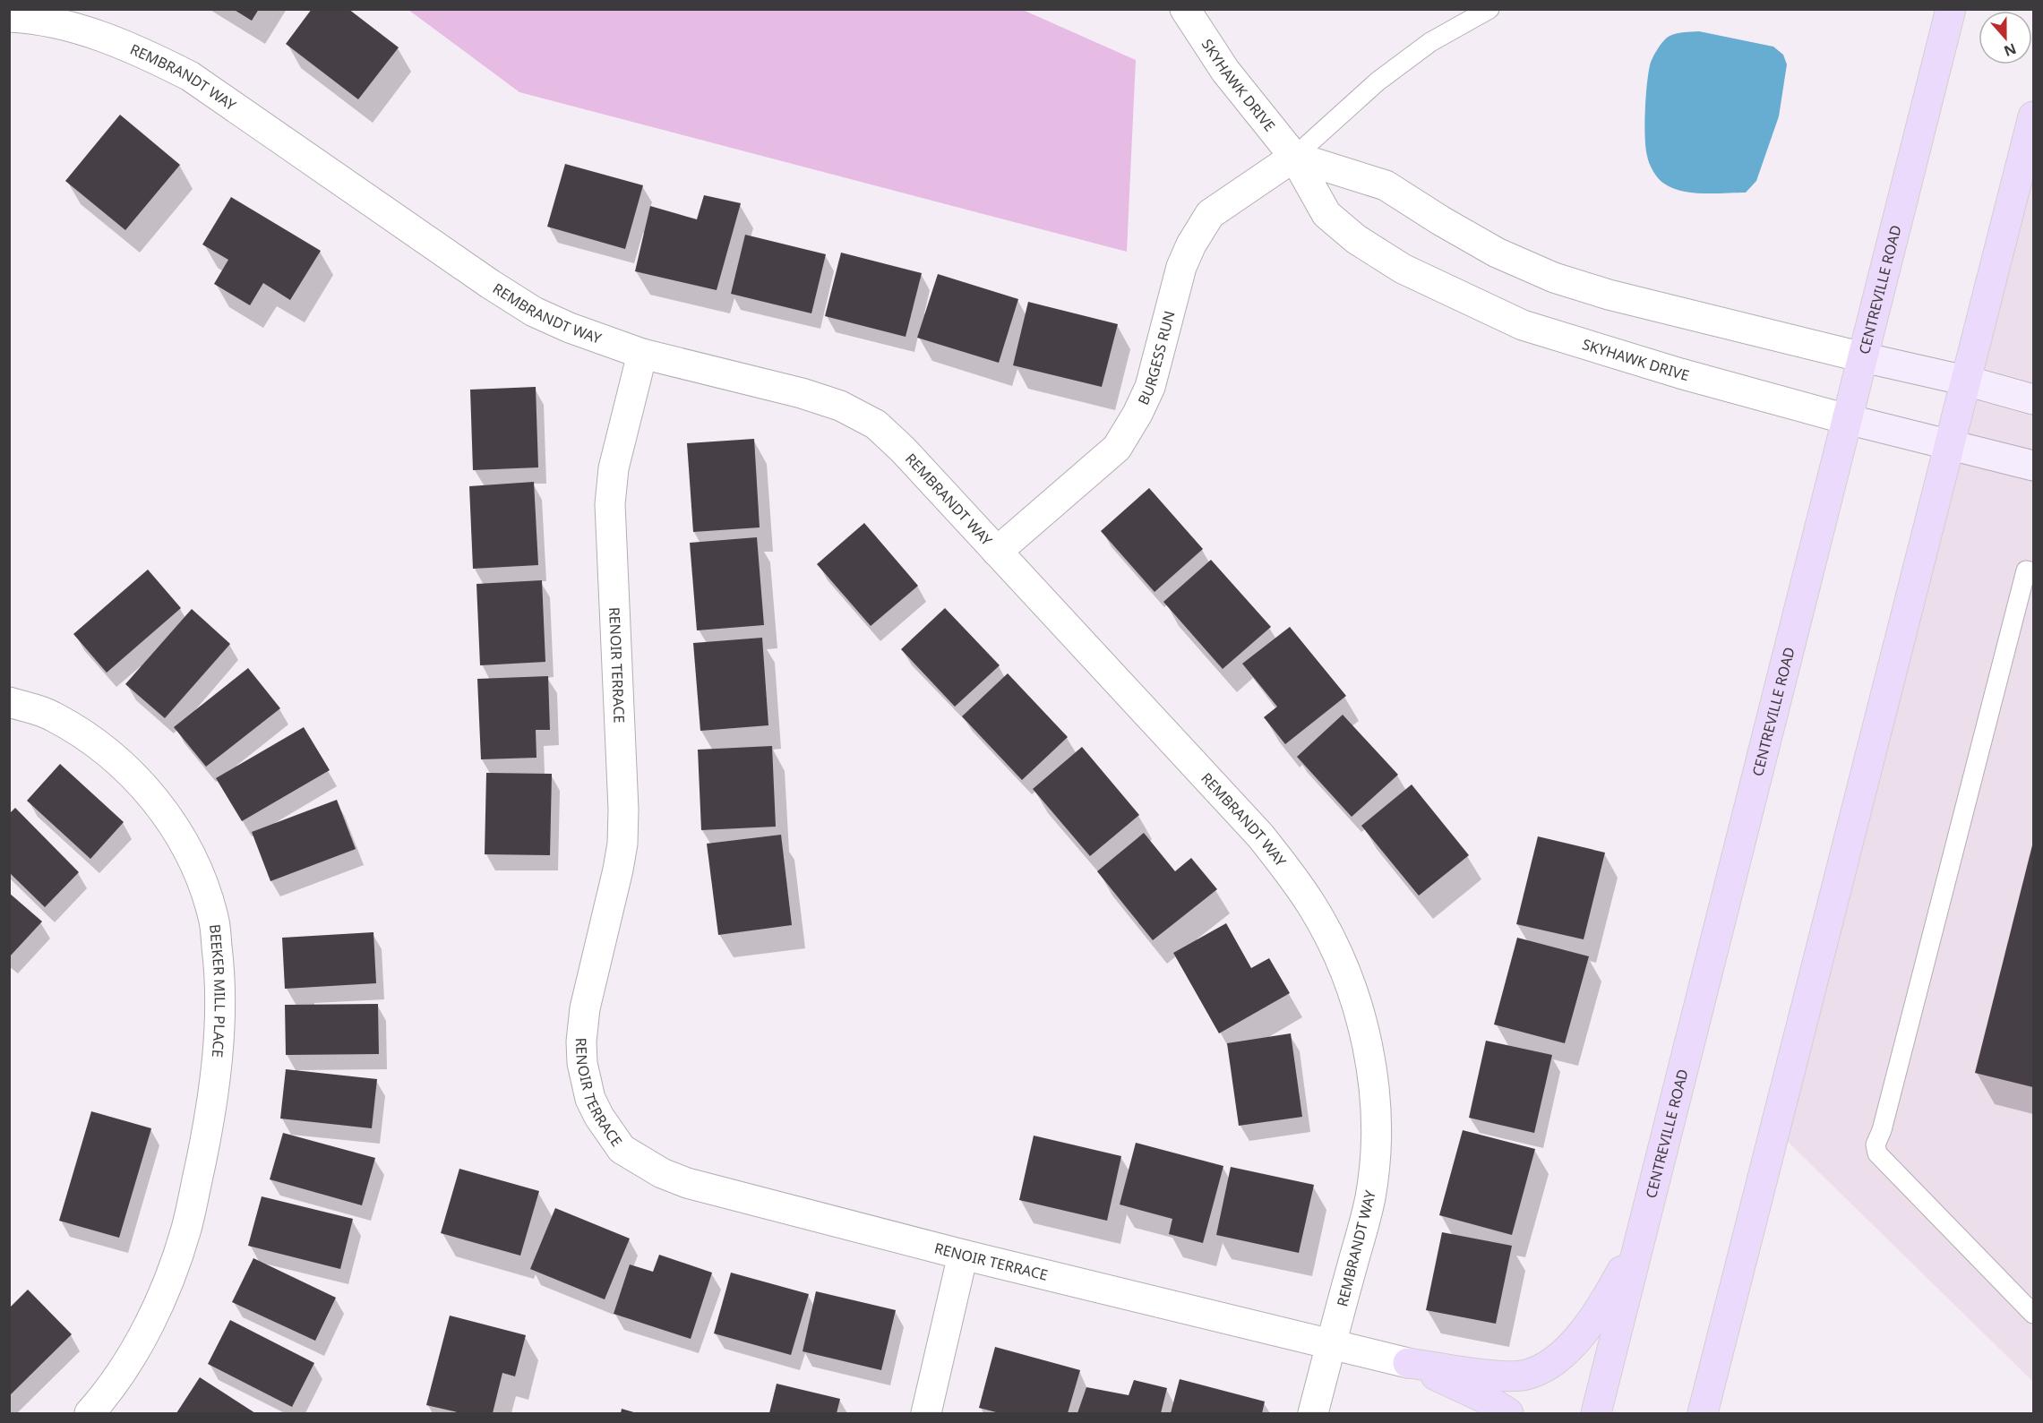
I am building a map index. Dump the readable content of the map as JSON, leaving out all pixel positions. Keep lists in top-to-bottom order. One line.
{"streets":{"main road":["CENTREVILLE ROAD"],"street":["REMBRANDT WAY","SKYHAWK DRIVE","BURGESS RUN","RENOIR TERRACE","BEEKER MILL PLACE"]},"crossings":[["REMBRANDT WAY","BURGESS RUN"],["REMBRANDT WAY","RENOIR TERRACE"],["SKYHAWK DRIVE","CENTREVILLE ROAD"],["SKYHAWK DRIVE","BURGESS RUN"]],"north":"bottom"}
